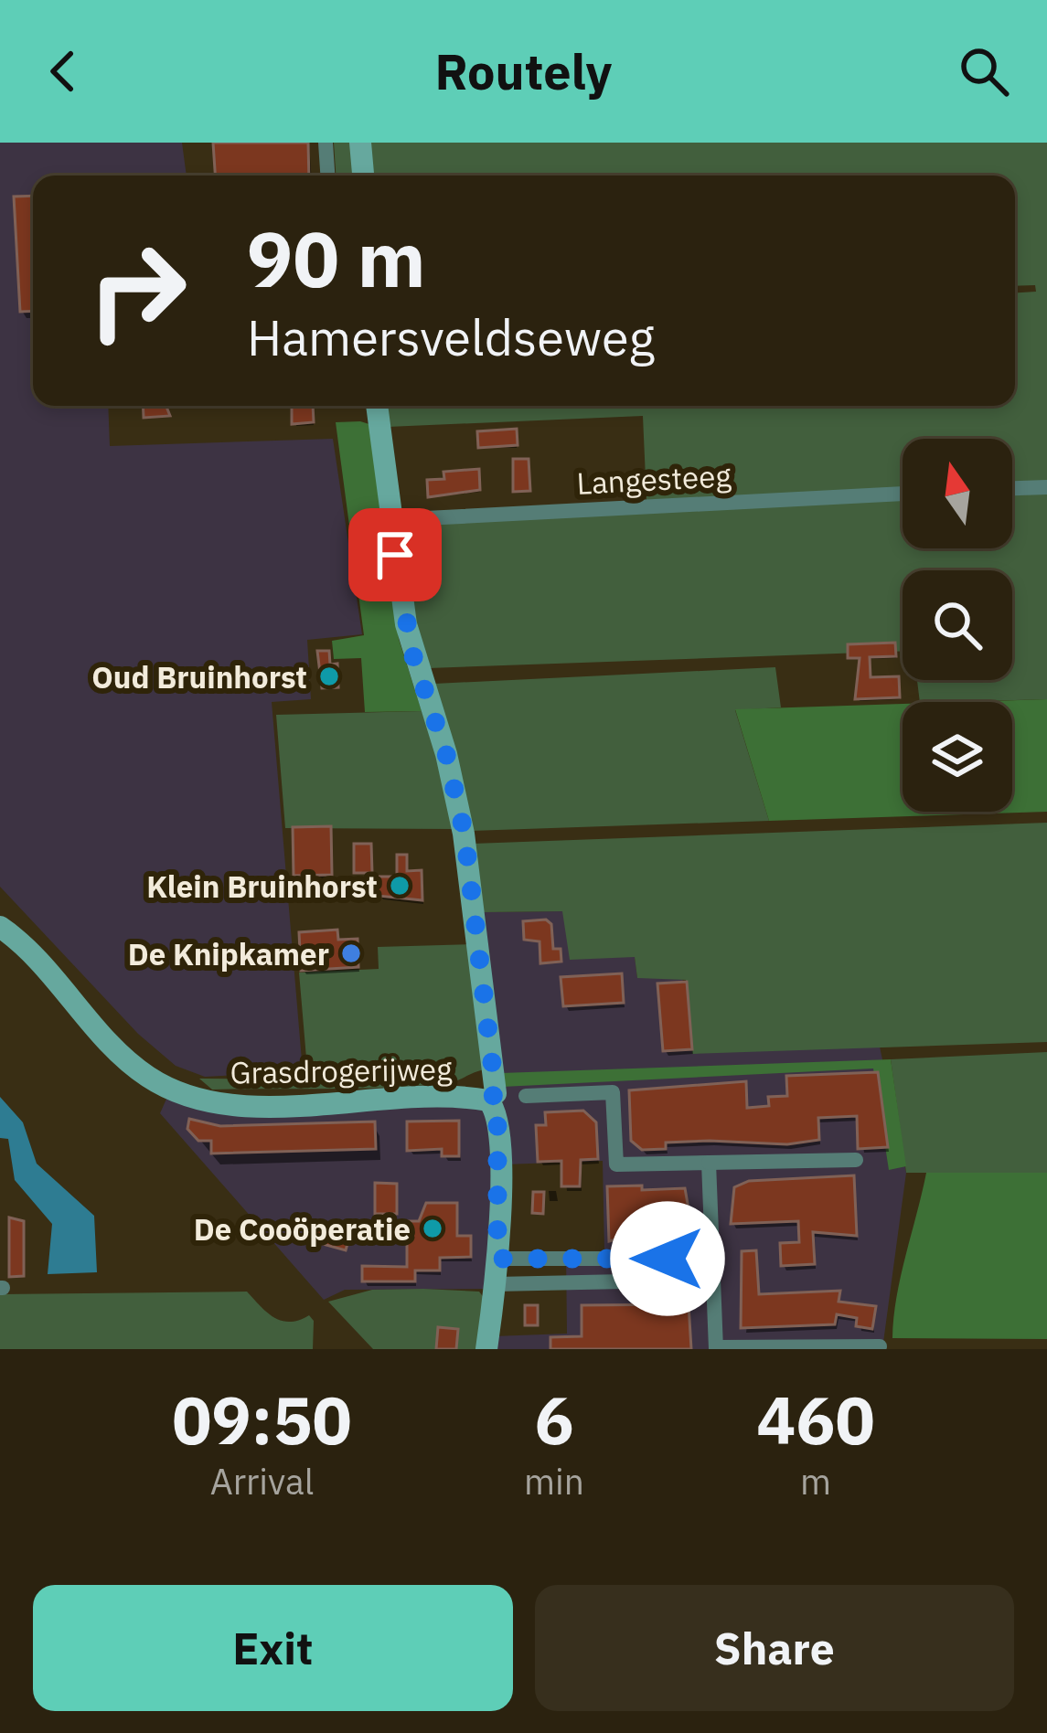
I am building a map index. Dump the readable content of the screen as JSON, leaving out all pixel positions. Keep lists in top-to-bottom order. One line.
{"streets":{"street":["Langesteeg","Grasdrogerijweg"]},"places":["Oud Bruinhorst","Klein Bruinhorst","De Knipkamer","De Cooöperatie"],"north":"top","page":{"header":"Routely","turn":["90 m","Hamersveldseweg"],"eta":["09:50","Arrival","6","min","460","m"],"buttons":["Exit","Share"]}}
